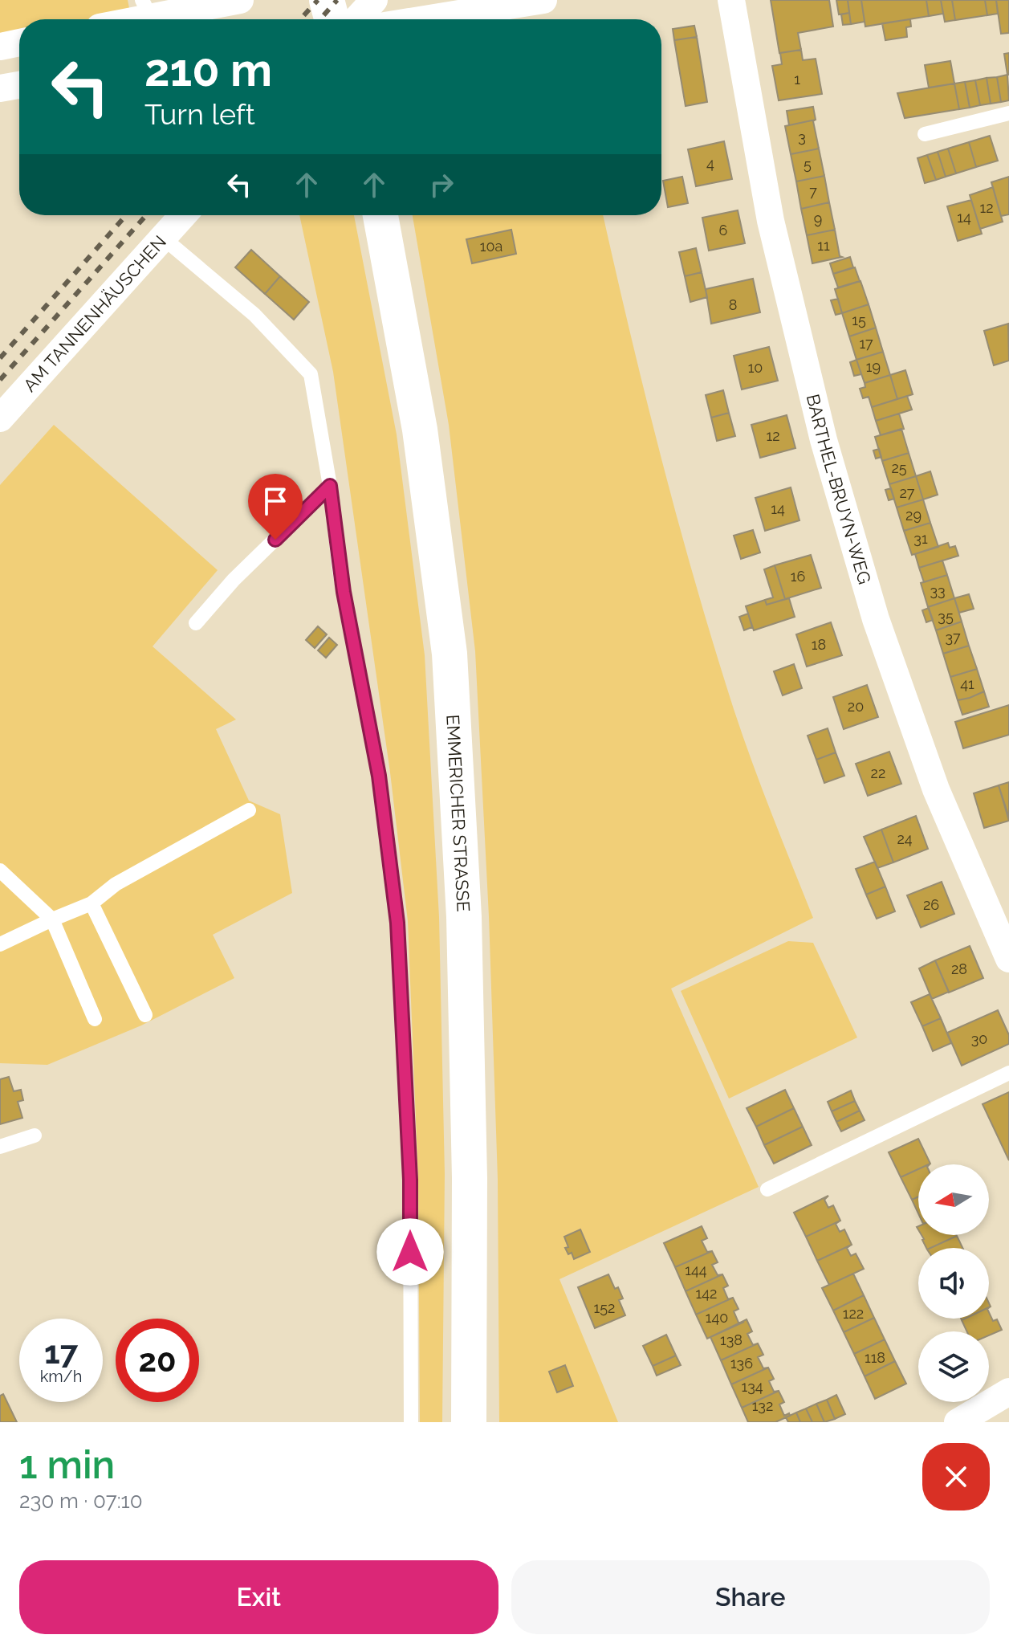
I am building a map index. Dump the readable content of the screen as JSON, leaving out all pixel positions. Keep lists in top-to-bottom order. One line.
{"streets":{"main road":["EMMERICHER STRASSE"],"street":["AM TANNENHÄUSCHEN","BARTHEL-BRUYN-WEG"]},"house_numbers":["1","3","4","5","7","12","14","9","6","11","10a","8","15","17","19","10","12","25","27","14","29","31","16","33","35","37","18","41","20","22","24","26","28","30","144","142","152","122","140","138","118","136","134","132"],"north":"left","page":{"turn":["210 m","Turn left"],"speed":"17 km/h","limit":"20","heading":["1 min","230 m · 07:10"],"buttons":["Exit","Share"]}}
